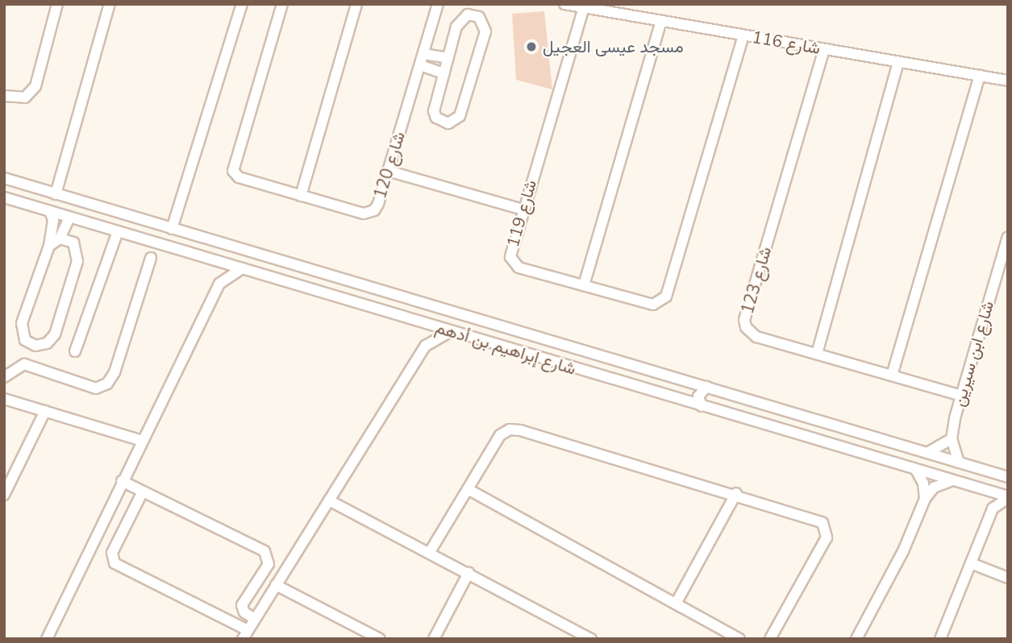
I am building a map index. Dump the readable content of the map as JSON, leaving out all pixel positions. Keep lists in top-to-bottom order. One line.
{"streets":{"street":["شارع 116","شارع 120","شارع 119","شارع 123","شارع إبراهيم بن أدهم","شارع ابن سيرين"]},"crossings":[["شارع 116","شارع 119"],["شارع 116","شارع 123"],["شارع 123","شارع ابن سيرين"],["شارع إبراهيم بن أدهم","شارع ابن سيرين"]],"places":["مسجد عيسى العجيل"]}
